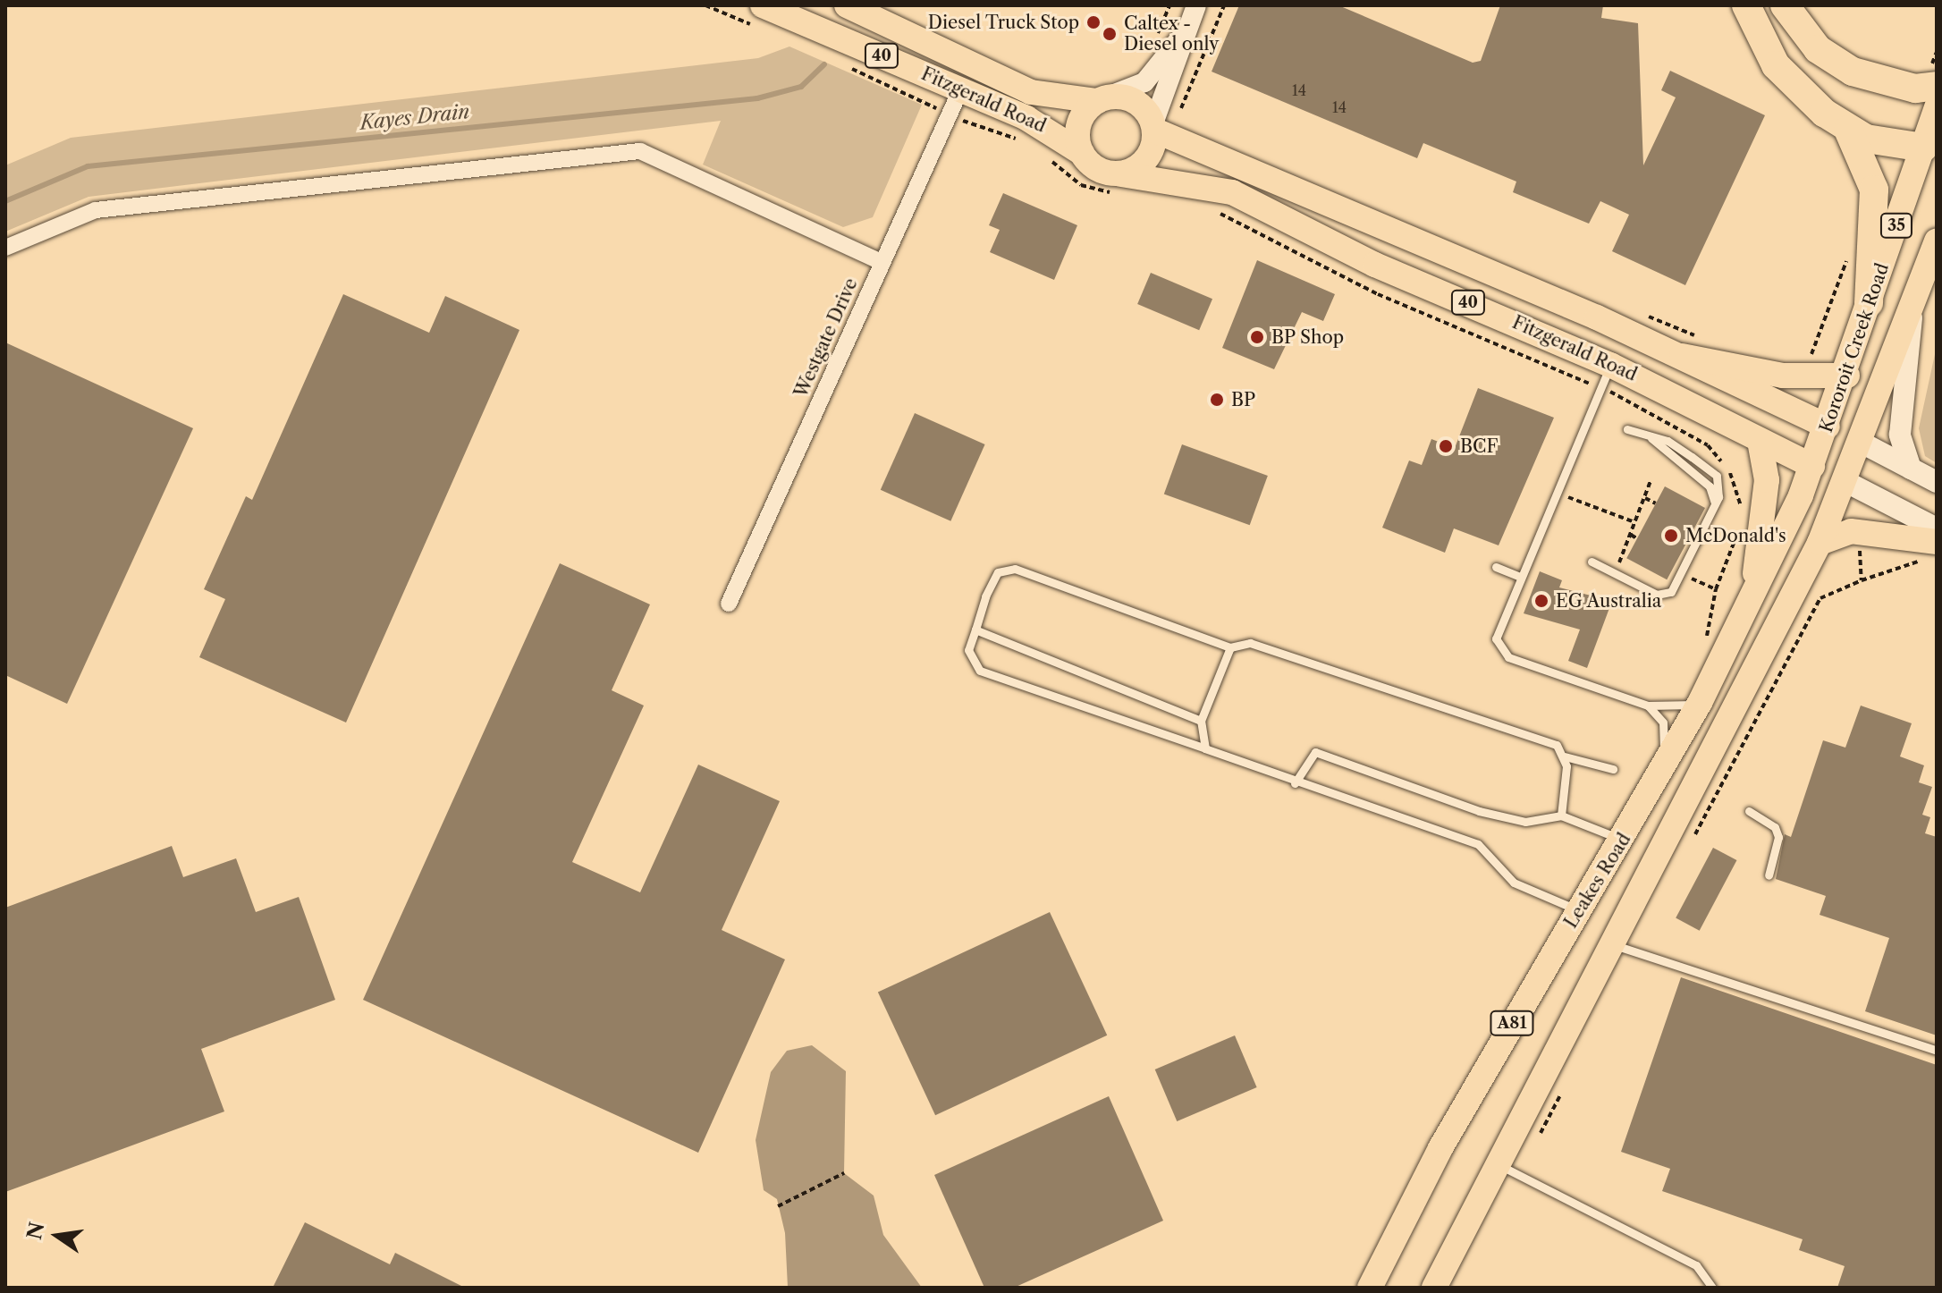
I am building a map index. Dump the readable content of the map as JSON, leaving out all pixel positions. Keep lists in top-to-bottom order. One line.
{"streets":{"main road":["40","Fitzgerald Road","35","Kororoit Creek Road","Leakes Road","A81"],"street":["Westgate Drive"]},"crossings":[["40","Fitzgerald Road"],["Fitzgerald Road","Westgate Drive"],["Fitzgerald Road","Kororoit Creek Road"],["Fitzgerald Road","Leakes Road"],["Fitzgerald Road","A81"],["Kororoit Creek Road","Leakes Road"],["Kororoit Creek Road","A81"]],"water":["Kayes Drain"],"places":["Diesel Truck Stop","Caltex - Diesel only","BP Shop","BP","BCF","McDonald's","EG Australia"],"house_numbers":["14","14"],"north":"left"}
